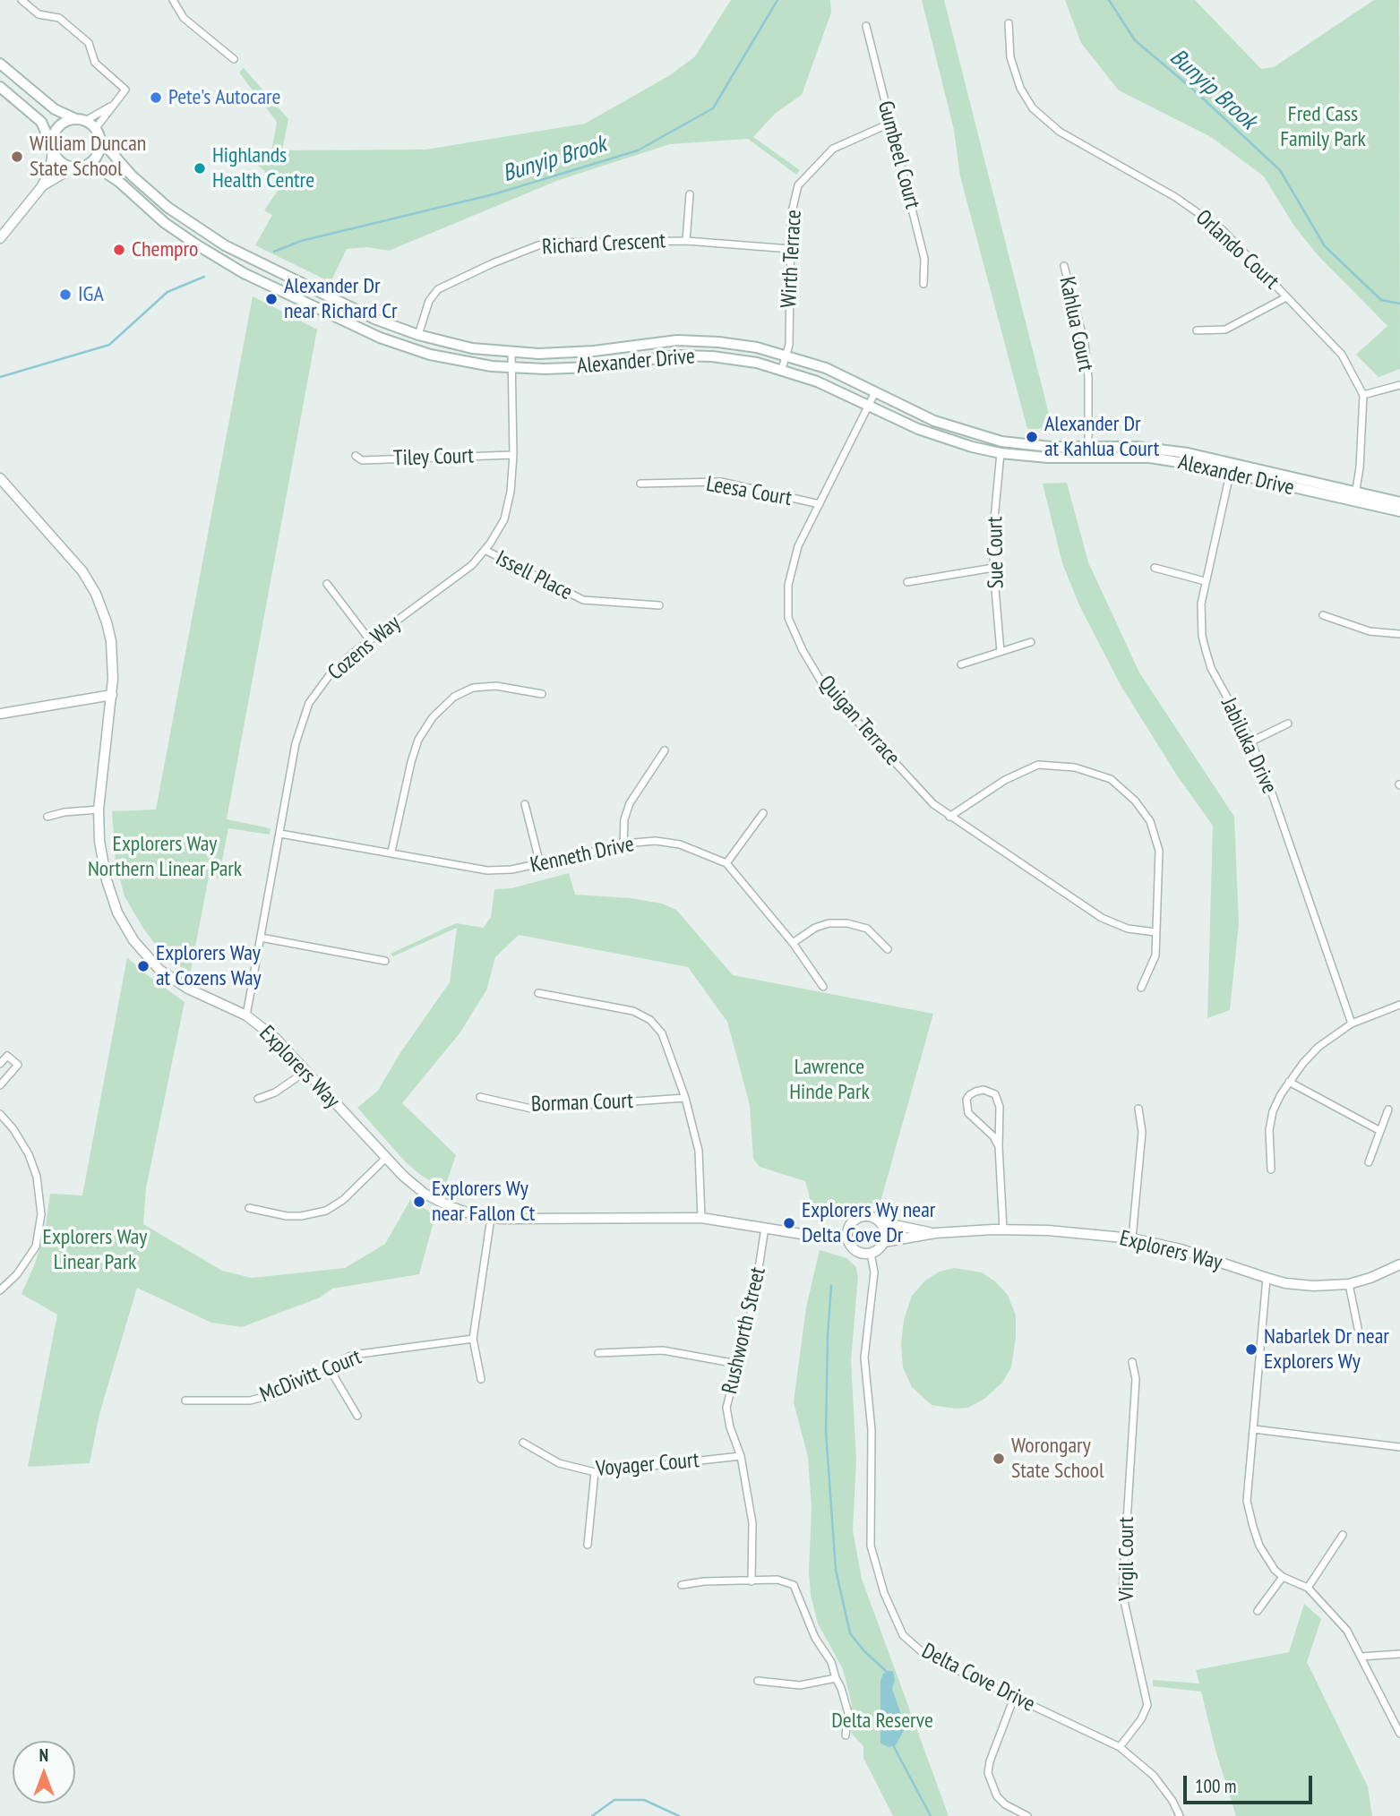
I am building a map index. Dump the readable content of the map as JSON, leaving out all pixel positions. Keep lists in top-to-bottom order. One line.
{"streets":{"main road":["Alexander Drive"],"street":["Gumbeel Court","Richard Crescent","Orlando Court","Wirth Terrace","Kahlua Court","Tiley Court","Leesa Court","Sue Court","Issell Place","Cozens Way","Quigan Terrace","Jabiluka Drive","Kenneth Drive","Explorers Way","Borman Court","Rushworth Street","McDivitt Court","Voyager Court","Virgil Court","Delta Cove Drive"]},"crossings":[["Gumbeel Court","Wirth Terrace"],["Richard Crescent","Wirth Terrace"],["Richard Crescent","Alexander Drive"],["Wirth Terrace","Alexander Drive"],["Kahlua Court","Alexander Drive"],["Alexander Drive","Sue Court"],["Alexander Drive","Cozens Way"],["Alexander Drive","Quigan Terrace"],["Alexander Drive","Jabiluka Drive"],["Tiley Court","Cozens Way"],["Leesa Court","Quigan Terrace"],["Issell Place","Cozens Way"],["Cozens Way","Kenneth Drive"],["Cozens Way","Explorers Way"],["Explorers Way","Rushworth Street"],["Explorers Way","Delta Cove Drive"],["Rushworth Street","Voyager Court"],["Virgil Court","Delta Cove Drive"]],"water":["Bunyip Brook"],"parks":["Fred Cass Family Park","Explorers Way Northern Linear Park","Lawrence Hinde Park","Explorers Way Linear Park","Delta Reserve"],"places":["Pete's Autocare","William Duncan State School","Highlands Health Centre","Chempro","IGA","Alexander Dr near Richard Cr","Alexander Dr at Kahlua Court","Explorers Way at Cozens Way","Explorers Wy near Fallon Ct","Explorers Wy near Delta Cove Dr","Nabarlek Dr near Explorers Wy","Worongary State School"],"scale_bar":"100 m","north":"top"}
